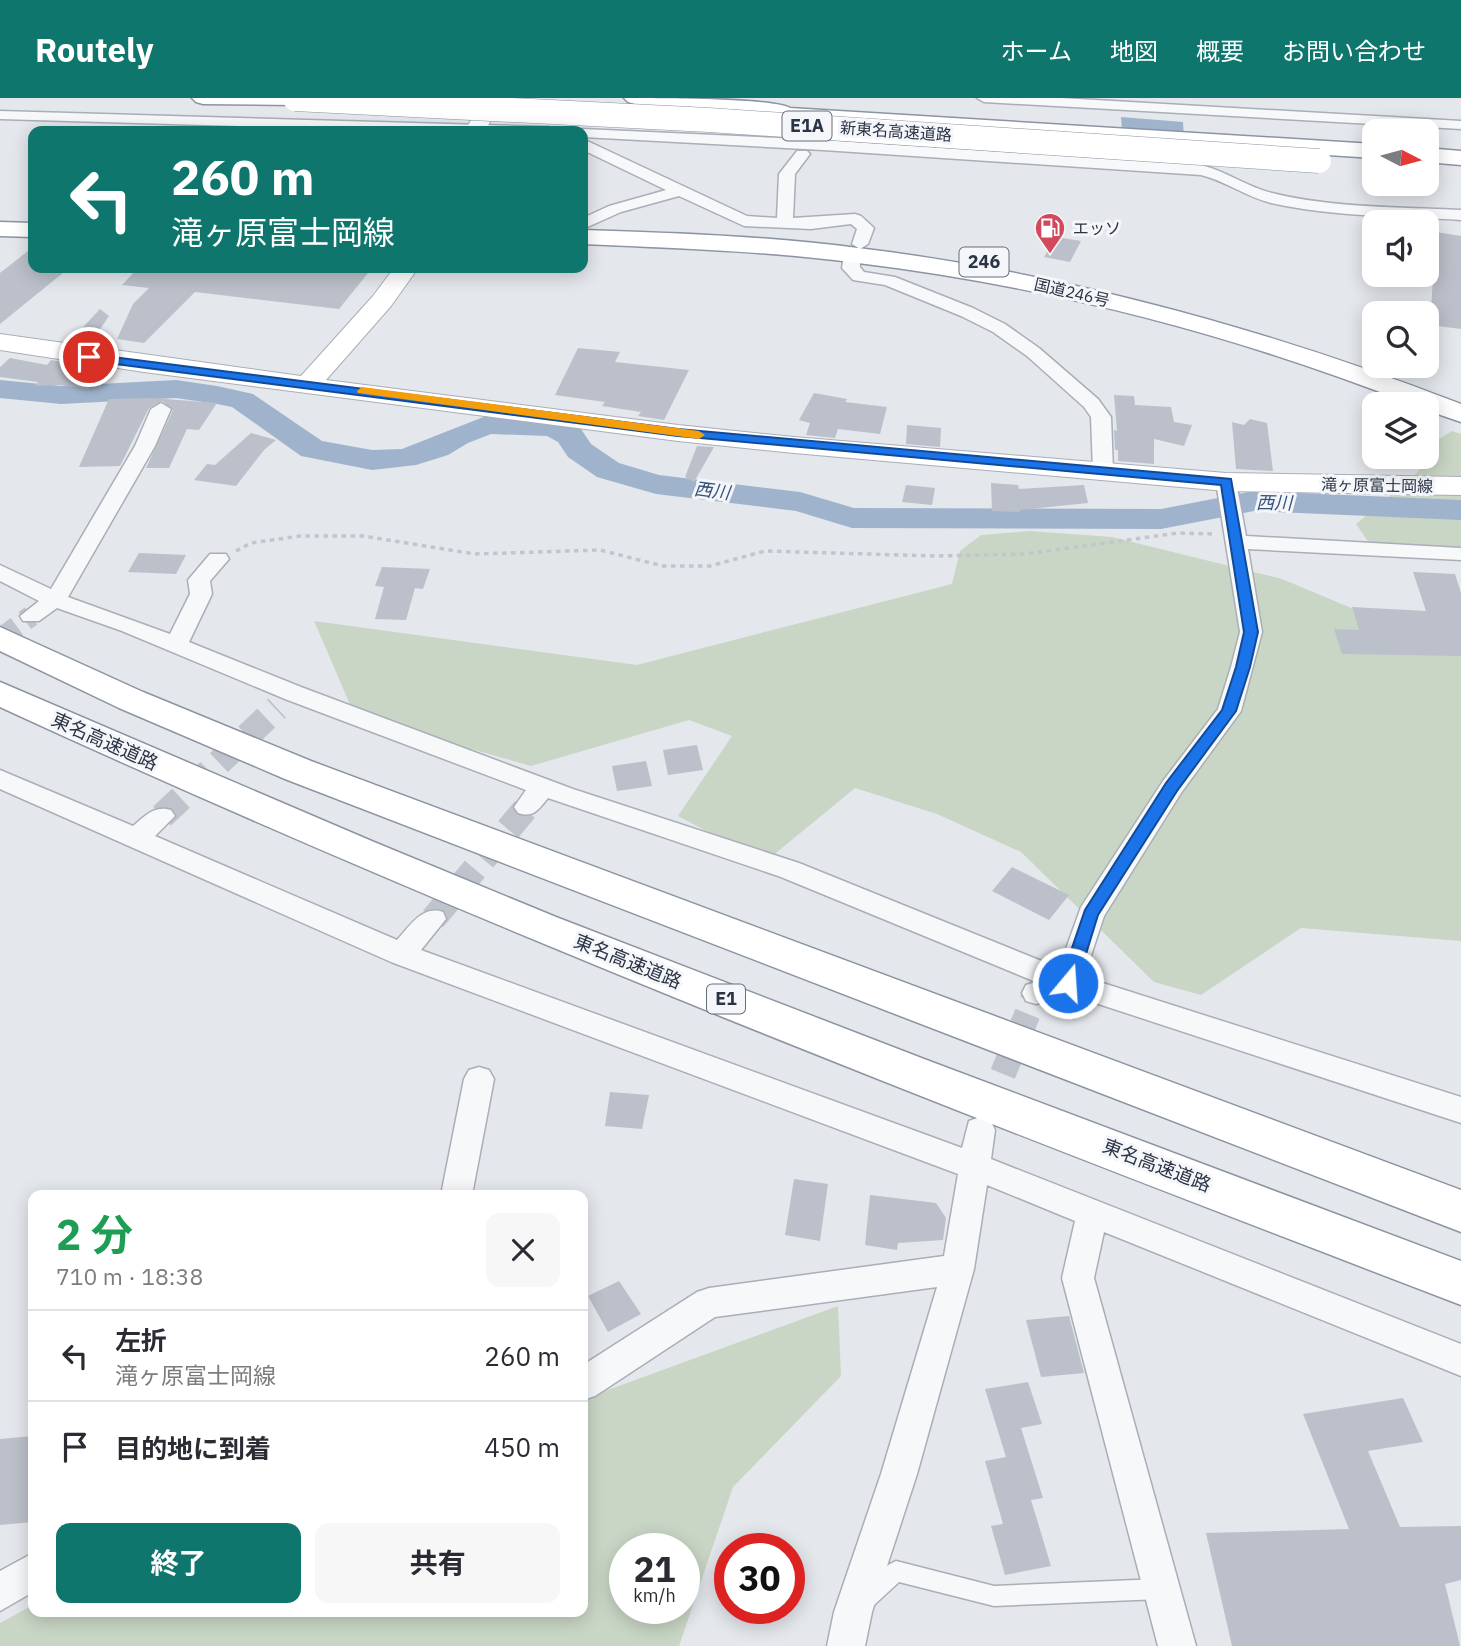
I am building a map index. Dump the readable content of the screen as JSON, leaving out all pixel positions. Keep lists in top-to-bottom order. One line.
{"streets":{"highway":["E1A","新東名高速道路","246","国道246号","東名高速道路","E1"],"main road":["滝ヶ原富士岡線"]},"water":["西川"],"places":{"fuel station":["エッソ"]},"north":"right","page":{"header":"Routely","nav":["ホーム","地図","概要","お問い合わせ"],"turn":["260 m","滝ヶ原富士岡線"],"heading":["2 分","710 m · 18:38"],"list":[{"name":"左折","note":"滝ヶ原富士岡線","value":"260 m"},{"name":"目的地に到着","value":"450 m"}],"buttons":["終了","共有"],"speed":"21 km/h","limit":"30"}}
